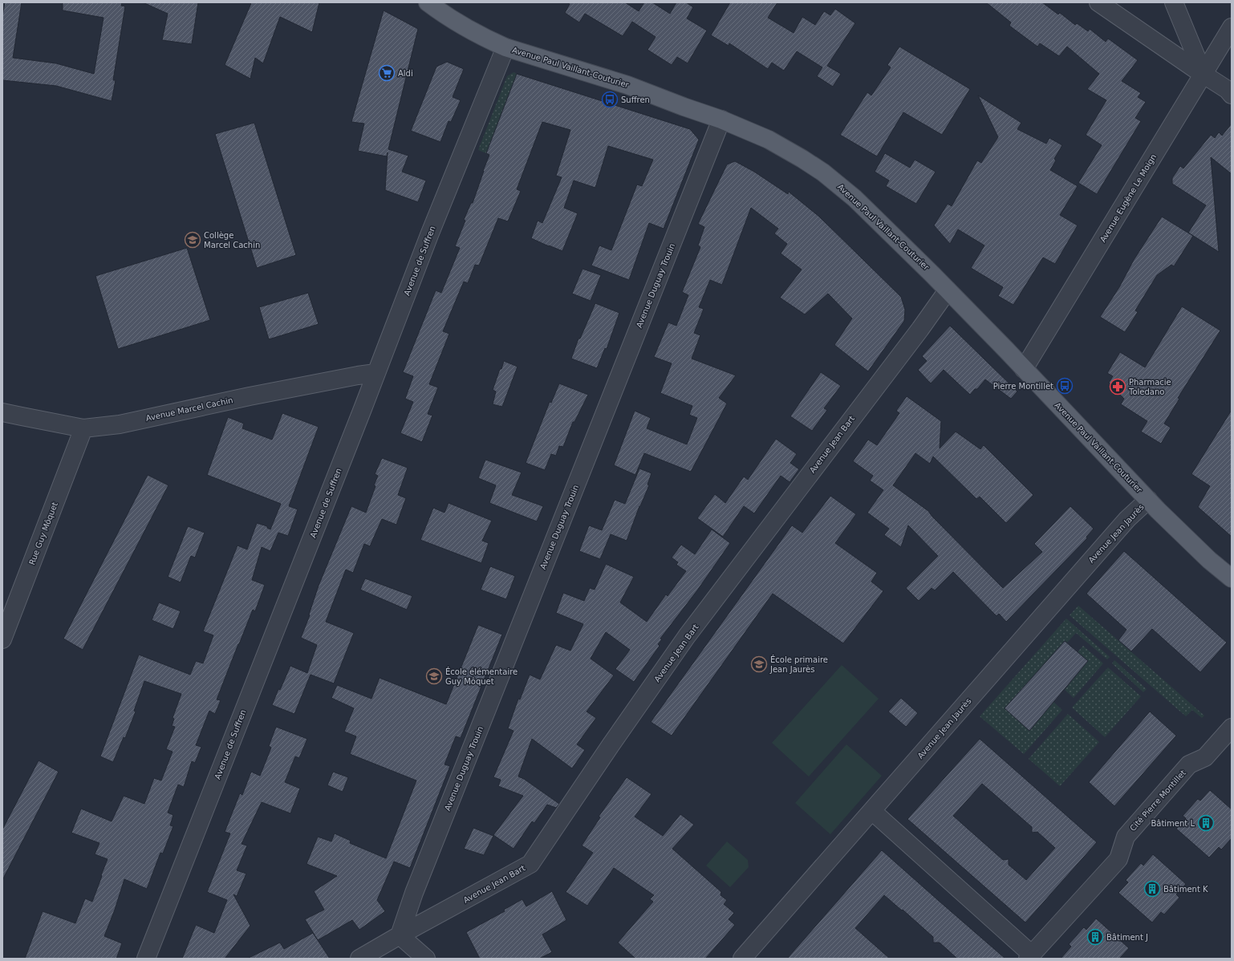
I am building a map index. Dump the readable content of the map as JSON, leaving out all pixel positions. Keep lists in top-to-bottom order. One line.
{"streets":{"main road":["Avenue Paul Vaillant-Couturier"],"street":["Avenue Eugène Le Moign","Avenue de Suffren","Avenue Duguay Trouin","Avenue Marcel Cachin","Avenue Jean Bart","Rue Guy Môquet","Avenue Jean Jaurès","Cité Pierre Montillet"]},"crossings":[["Avenue Paul Vaillant-Couturier","Avenue Eugène Le Moign"],["Avenue Paul Vaillant-Couturier","Avenue de Suffren"],["Avenue Paul Vaillant-Couturier","Avenue Duguay Trouin"],["Avenue Paul Vaillant-Couturier","Avenue Jean Bart"],["Avenue Paul Vaillant-Couturier","Avenue Jean Jaurès"],["Avenue de Suffren","Avenue Marcel Cachin"],["Avenue Duguay Trouin","Avenue Jean Bart"],["Avenue Marcel Cachin","Rue Guy Môquet"],["Avenue Jean Jaurès","Cité Pierre Montillet"]],"places":{"supermarket":["Aldi"],"bus stop":["Suffren","Pierre Montillet"],"school or university":["Collège Marcel Cachin","École primaire Jean Jaurès","École élémentaire Guy Môquet"],"pharmacy":["Pharmacie Toledano"],"building":["Bâtiment L","Bâtiment K","Bâtiment J"]}}
